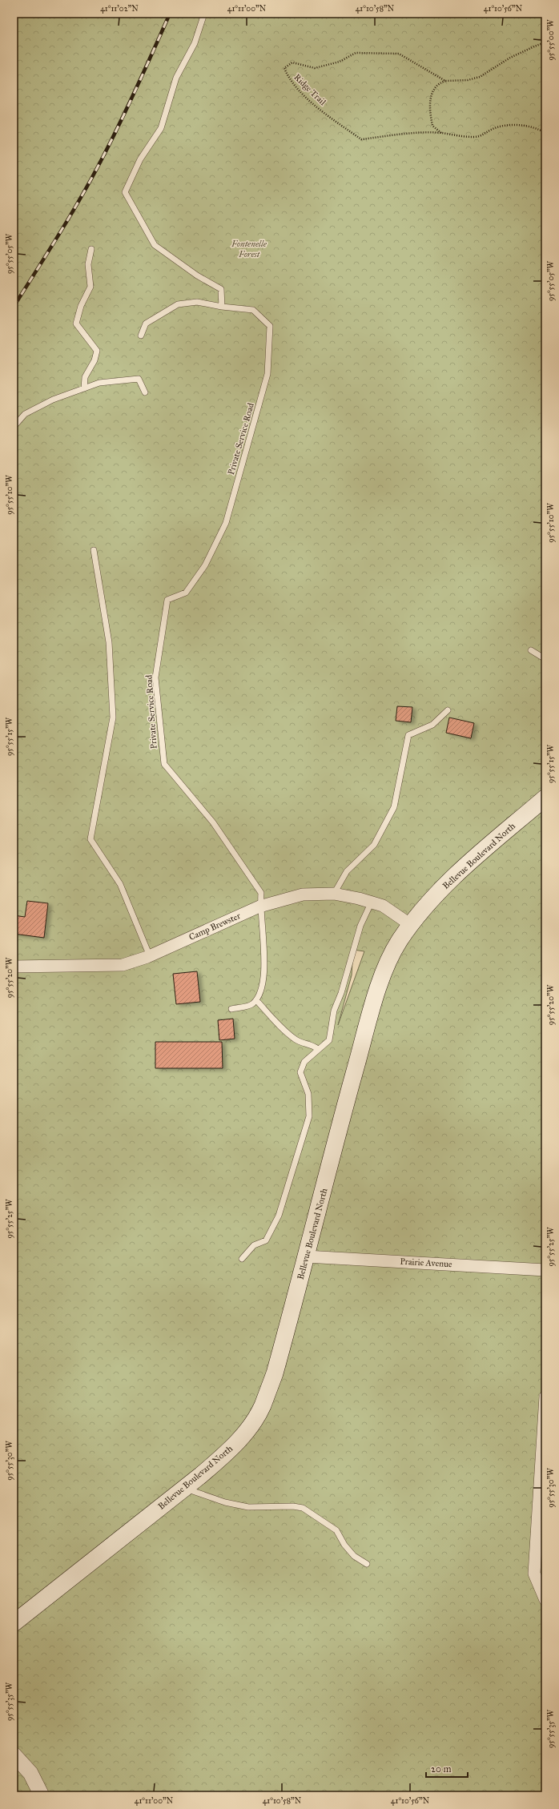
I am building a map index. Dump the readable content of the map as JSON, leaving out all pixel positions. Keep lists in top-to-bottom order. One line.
{"streets":{"main road":["Bellevue Boulevard North"],"street":["Camp Brewster","Prairie Avenue"],"lane":["Private Service Road"],"path":["Ridge Trail"]},"crossings":[["Private Service Road","Camp Brewster"],["Bellevue Boulevard North","Camp Brewster"],["Bellevue Boulevard North","Prairie Avenue"]],"parks":["Fontenelle Forest"],"scale_bar":"20 m","coordinates":["41°11'02\"N","41°11'00\"N","41°10'58\"N","41°10'56\"N","95°55'00\"W","95°55'05\"W","95°55'10\"W","95°55'15\"W","95°55'20\"W","95°55'25\"W","95°55'30\"W","95°55'35\"W"]}
